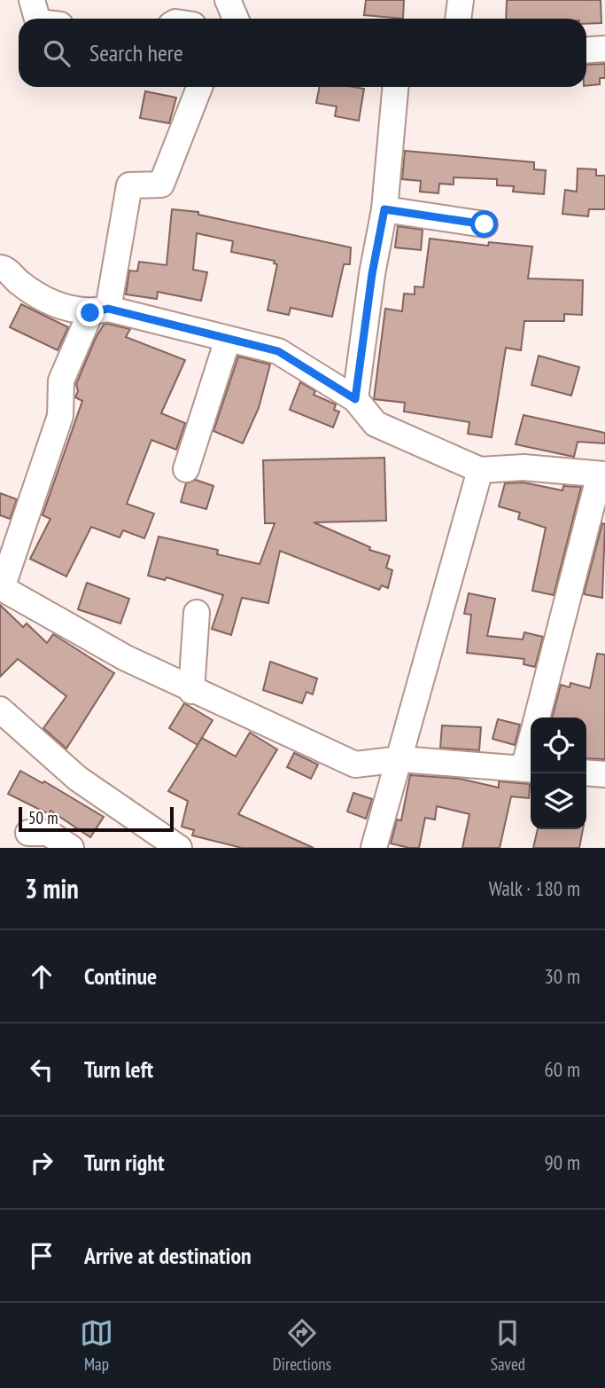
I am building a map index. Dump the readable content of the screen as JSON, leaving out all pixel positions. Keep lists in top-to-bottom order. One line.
{"scale_bar":"50 m","page":{"search":"Search here","scale":"50 m","heading":["3 min","Walk · 180 m"],"list":[["Continue","30 m"],["Turn left","60 m"],["Turn right","90 m"],"Arrive at destination"],"nav":["Map","Directions","Saved"]}}
